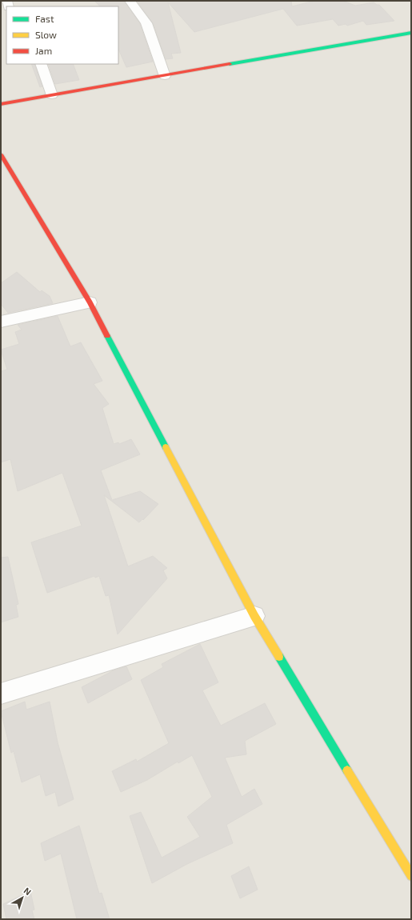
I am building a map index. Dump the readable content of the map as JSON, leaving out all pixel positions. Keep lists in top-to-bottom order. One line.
{"legend":["Fast","Slow","Jam"],"north":"top right"}
